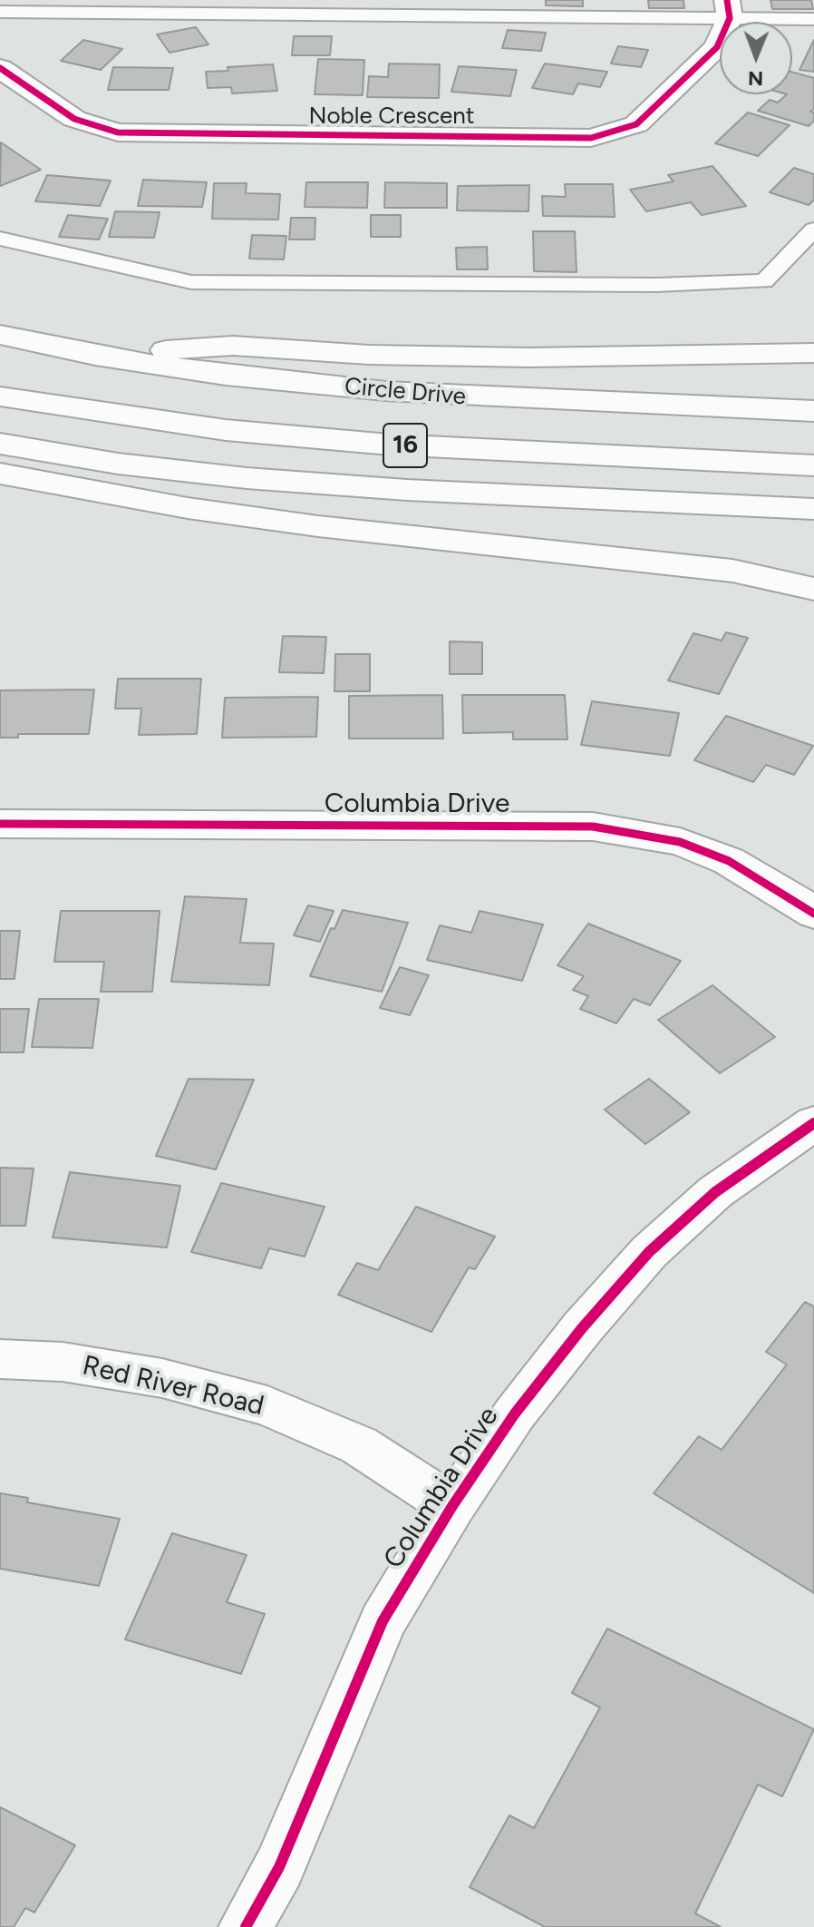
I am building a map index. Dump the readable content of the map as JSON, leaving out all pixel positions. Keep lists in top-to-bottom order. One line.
{"streets":{"main road":["Noble Crescent","Circle Drive","16","Columbia Drive","Red River Road"]},"crossings":[["Columbia Drive","Red River Road"]],"north":"bottom"}
